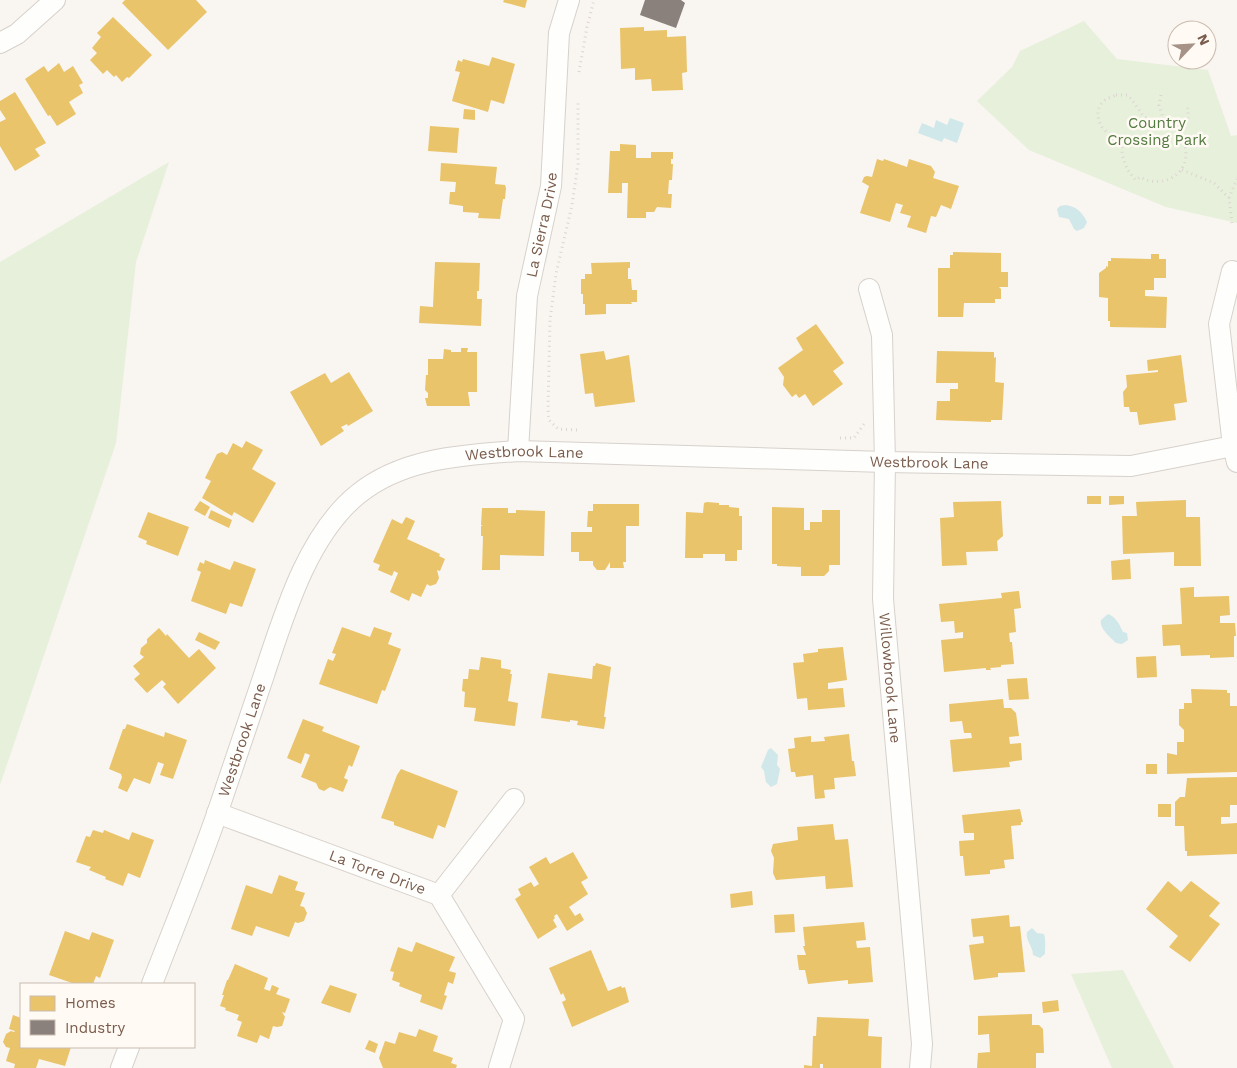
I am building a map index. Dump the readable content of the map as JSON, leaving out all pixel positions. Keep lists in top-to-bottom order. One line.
{"streets":{"street":["La Sierra Drive","Westbrook Lane","Willowbrook Lane","La Torre Drive"]},"crossings":[["La Sierra Drive","Westbrook Lane"],["Westbrook Lane","Willowbrook Lane"],["Westbrook Lane","La Torre Drive"]],"parks":["Country Crossing Park"],"legend":["Homes","Industry"],"north":"top right"}
